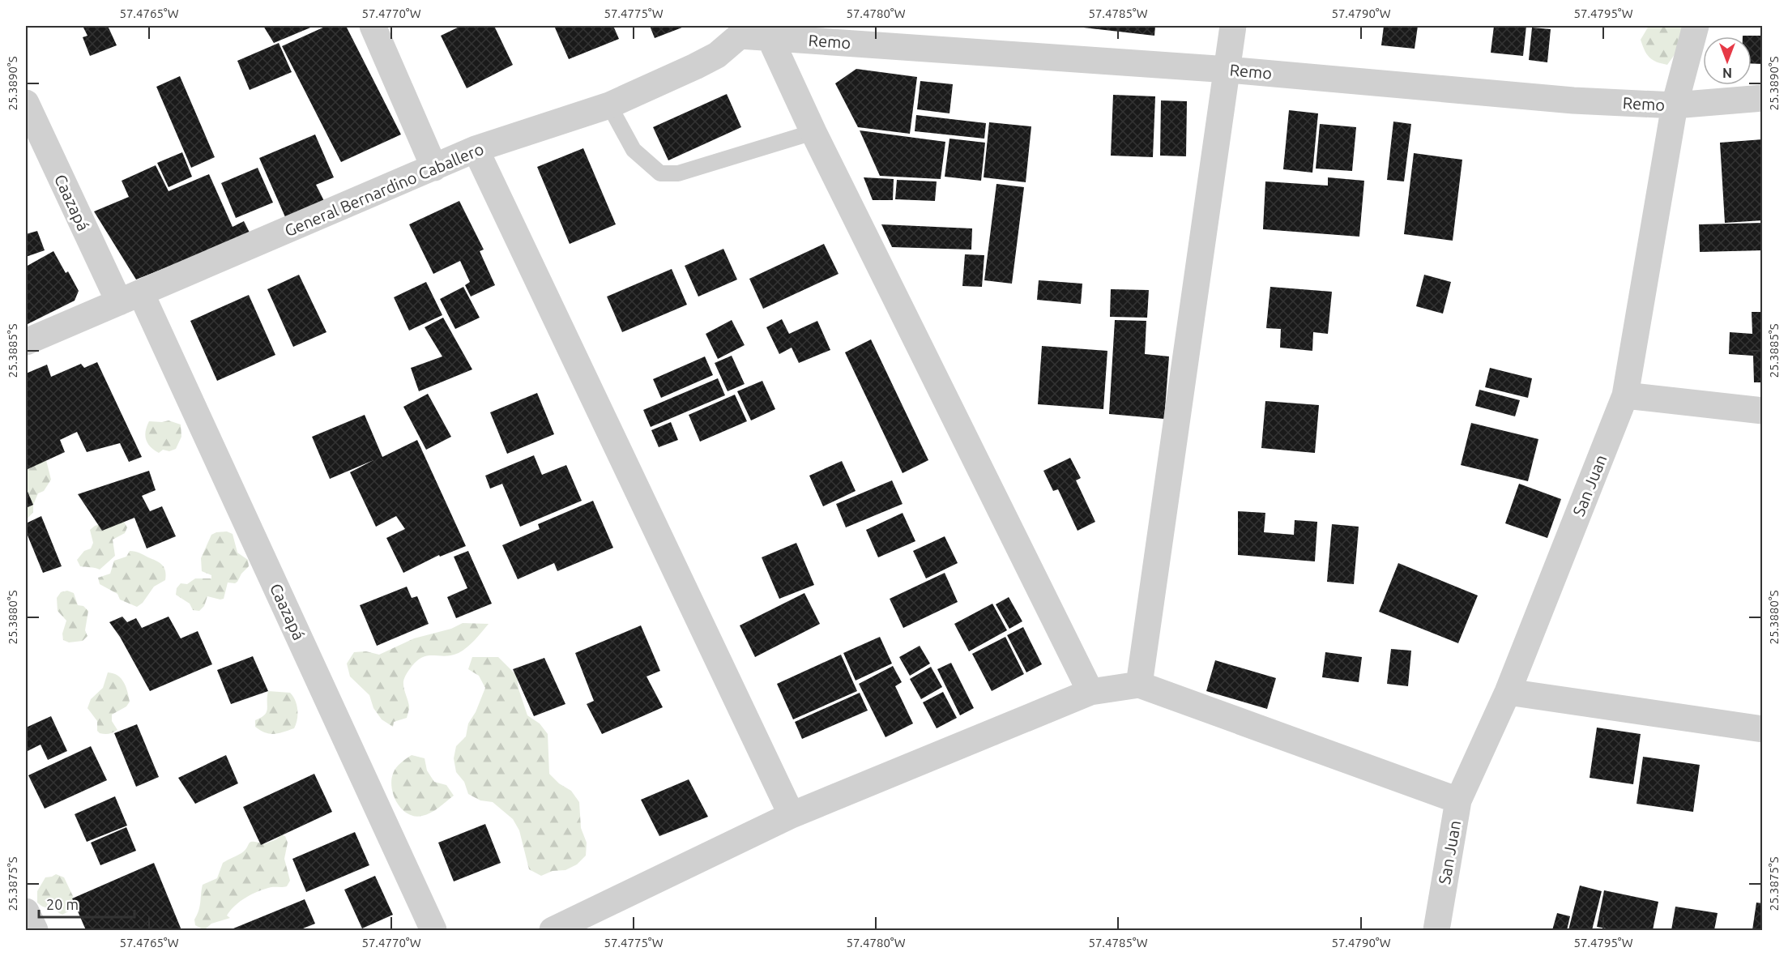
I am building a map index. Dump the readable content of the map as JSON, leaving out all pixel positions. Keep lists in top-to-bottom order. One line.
{"streets":{"street":["Remo","General Bernardino Caballero","Caazapá","San Juan"]},"crossings":[["Remo","General Bernardino Caballero"],["Remo","San Juan"],["General Bernardino Caballero","Caazapá"]],"scale_bar":"20 m","north":"bottom","coordinates":["57.4765°W","57.4770°W","57.4775°W","57.4780°W","57.4785°W","57.4790°W","57.4795°W","25.3890°S","25.3885°S","25.3880°S","25.3875°S"]}
